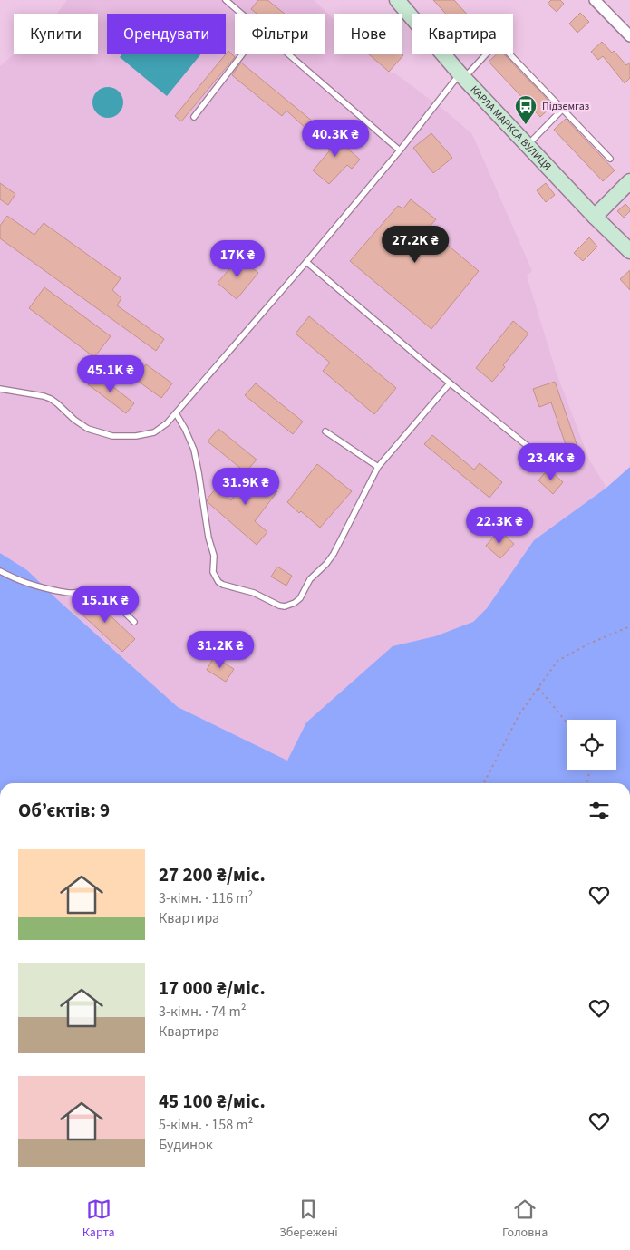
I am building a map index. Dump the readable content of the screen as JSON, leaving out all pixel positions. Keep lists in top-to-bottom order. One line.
{"streets":{"street":["КАРЛА МАРКСА ВУЛИЦЯ"]},"places":{"bus stop":["Підземгаз"]},"page":{"chip":["Купити","Орендувати","Фільтри","Нове","Квартира"],"price":["40.3K ₴","27.2K ₴","17K ₴","45.1K ₴","23.4K ₴","31.9K ₴","22.3K ₴","15.1K ₴","31.2K ₴"],"heading":"Об’єктів: 9","list":[{"name":"27 200 ₴/міс.","note":"3-кімн. · 116 m² · Квартира"},{"name":"17 000 ₴/міс.","note":"3-кімн. · 74 m² · Квартира"},{"name":"45 100 ₴/міс.","note":"5-кімн. · 158 m² · Будинок"}],"tabs":["Карта","Збережені","Головна"]}}
